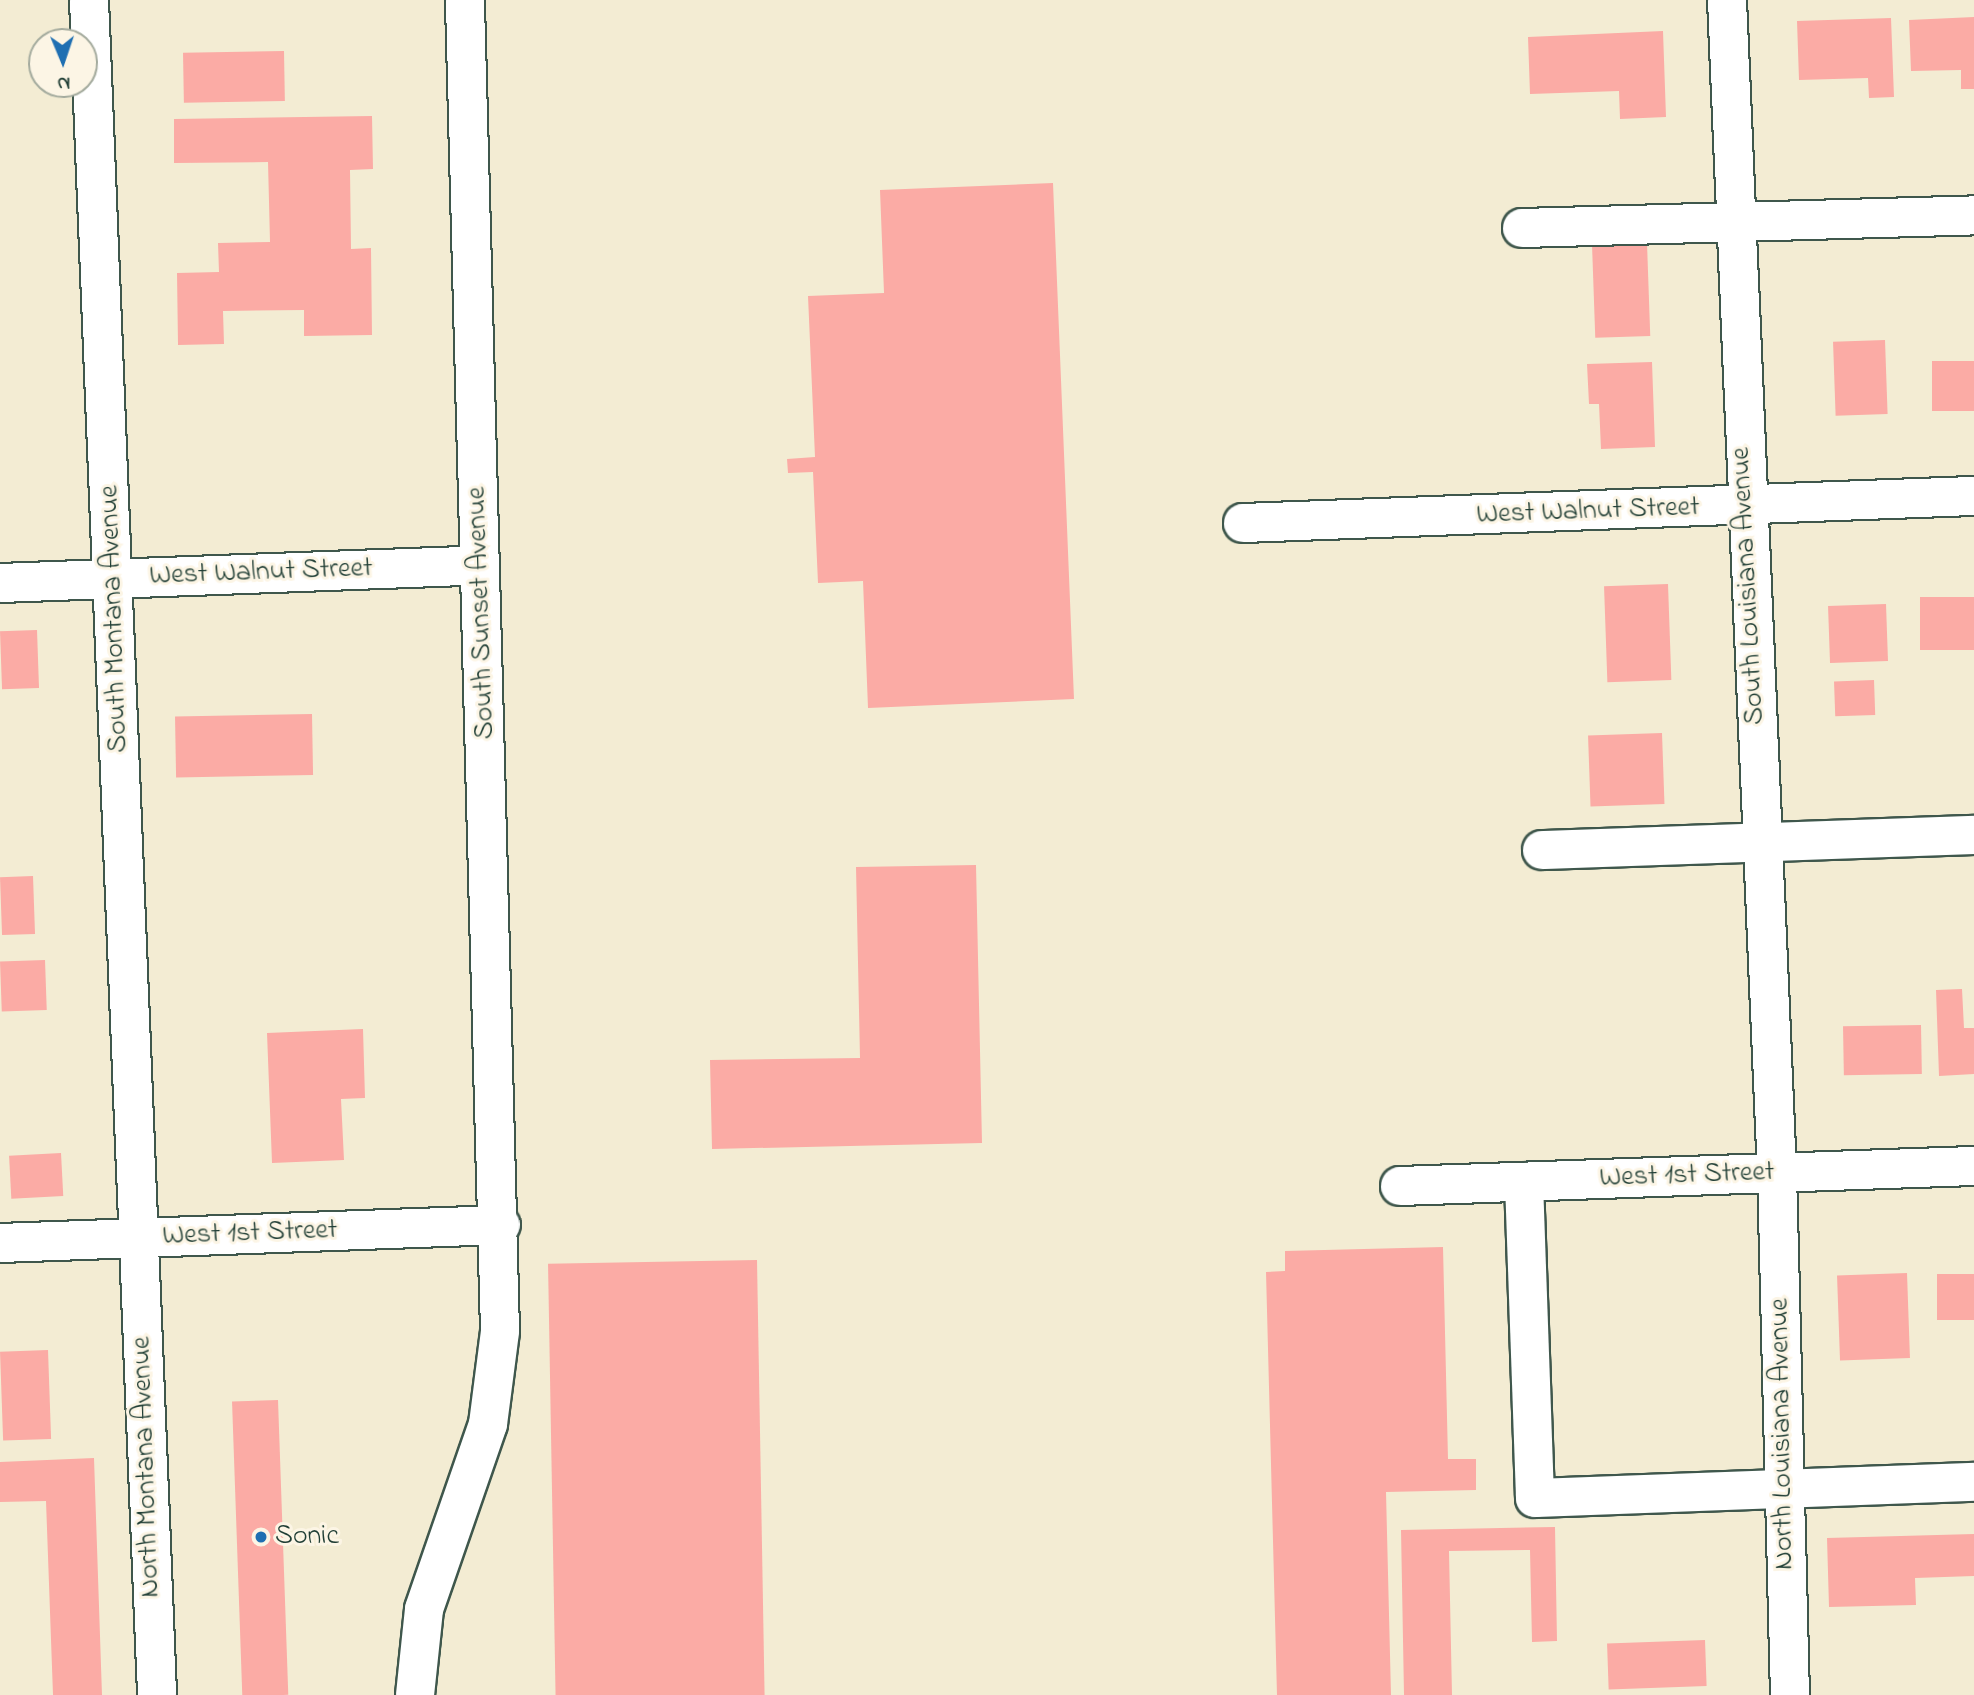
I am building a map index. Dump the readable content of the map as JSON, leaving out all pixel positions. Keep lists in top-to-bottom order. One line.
{"streets":{"street":["West Walnut Street","South Louisiana Avenue","South Sunset Avenue","South Montana Avenue","West 1st Street","North Louisiana Avenue","North Montana Avenue"]},"crossings":[["West Walnut Street","South Louisiana Avenue"],["West Walnut Street","South Sunset Avenue"],["West Walnut Street","South Montana Avenue"],["South Louisiana Avenue","West 1st Street"],["South Louisiana Avenue","North Louisiana Avenue"],["South Sunset Avenue","West 1st Street"],["South Montana Avenue","West 1st Street"],["South Montana Avenue","North Montana Avenue"],["West 1st Street","North Louisiana Avenue"],["West 1st Street","North Montana Avenue"]],"places":["Sonic"],"north":"bottom"}
